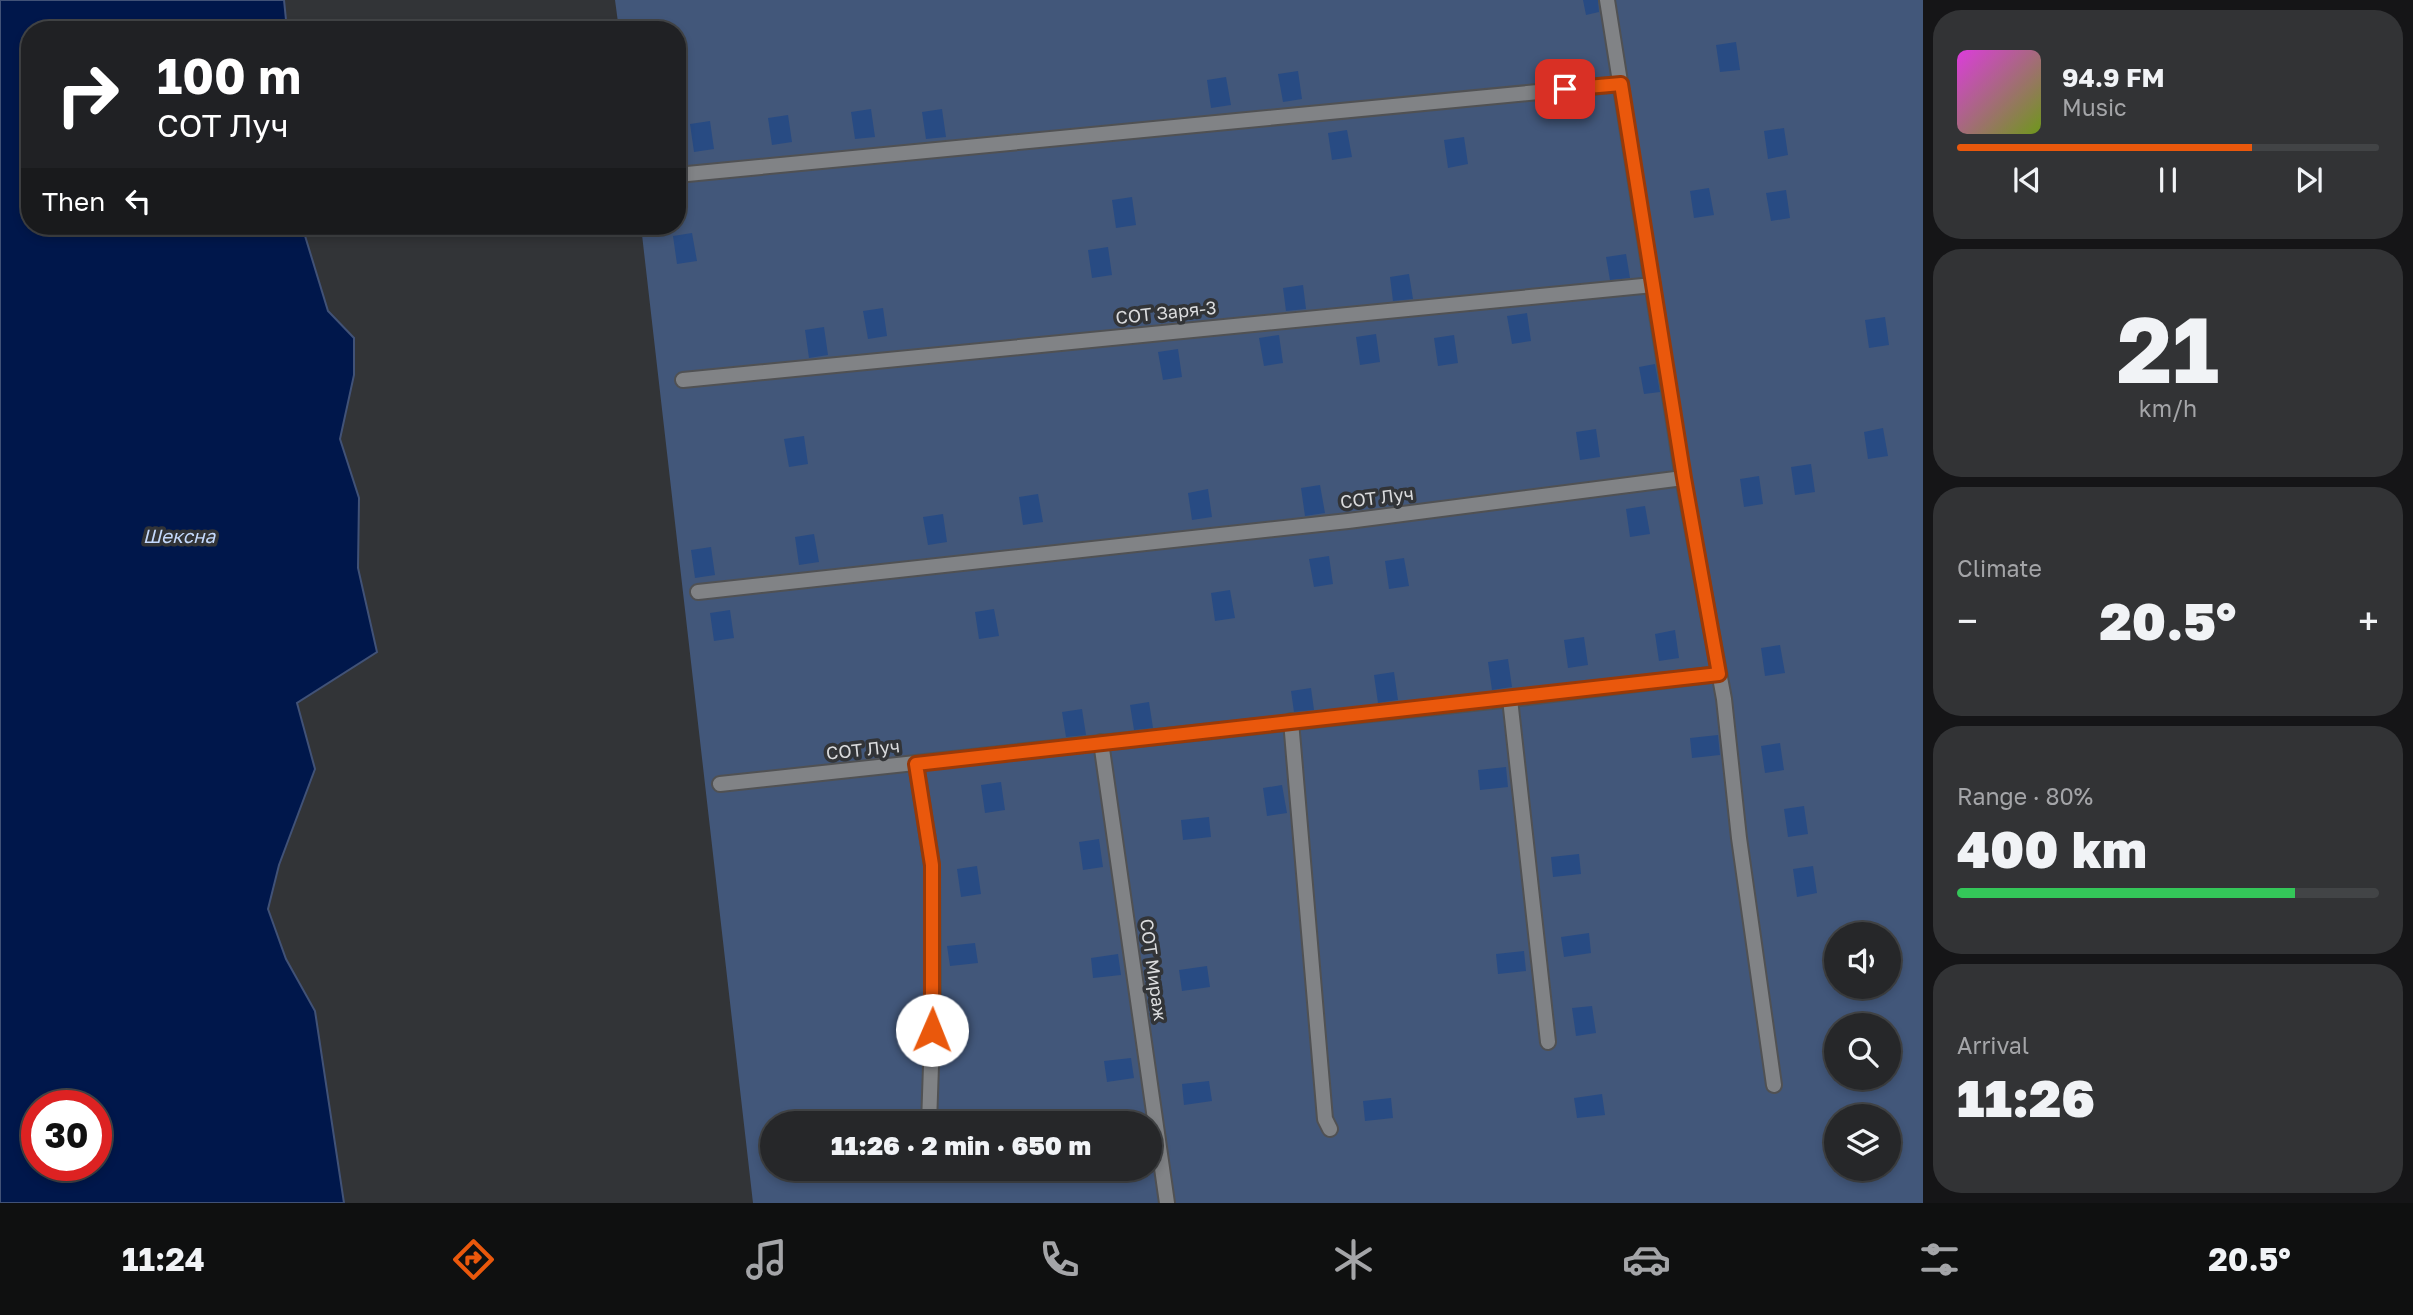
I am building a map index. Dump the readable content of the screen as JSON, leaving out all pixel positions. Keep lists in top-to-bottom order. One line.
{"streets":{"street":["СОТ Заря-3","СОТ Луч","СОТ Мираж"]},"crossings":[["СОТ Луч","СОТ Мираж"]],"water":["Шексна"],"page":{"turn":["100 m","СОТ Луч"],"song":["94.9 FM","Music"],"then":"Then","tile":[["21","km/h"],"Climate",["Range · 80%","400 km"],["Arrival","11:26"]],"heat":["−","20.5°","+"],"limit":"30","trip":"11:26 · 2 min · 650 m","tabs":["11:24","20.5°"]}}
